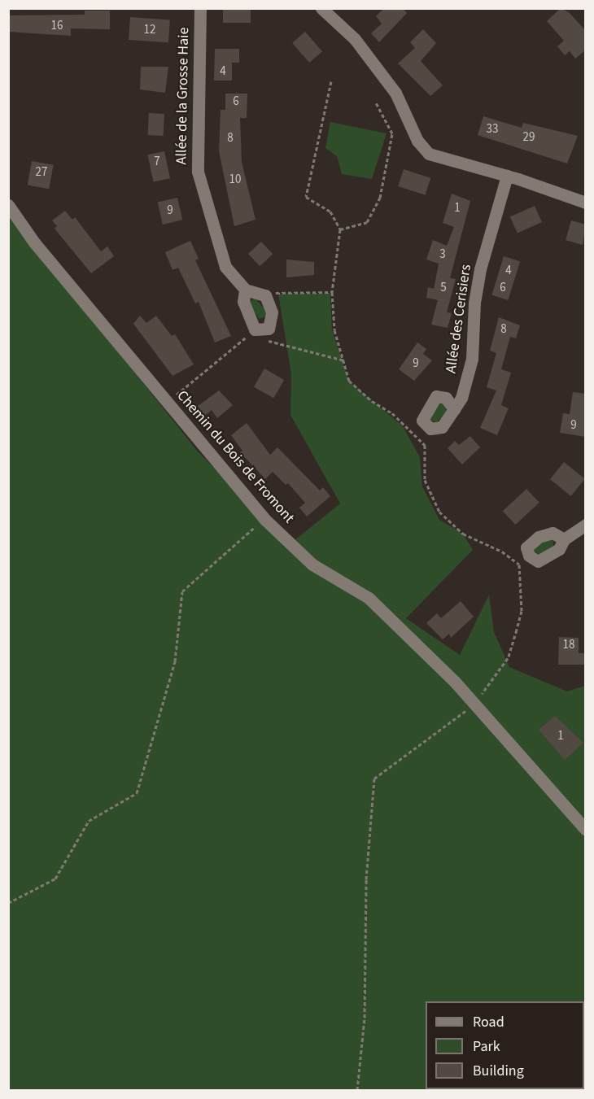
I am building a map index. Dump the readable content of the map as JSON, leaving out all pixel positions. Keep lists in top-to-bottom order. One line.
{"streets":{"street":["Allée de la Grosse Haie","Allée des Cerisiers","Chemin du Bois de Fromont"]},"house_numbers":["16","12","4","6","33","29","8","7","27","10","1","9","3","4","5","6","8","9","9","18","1"],"legend":["Road","Park","Building"]}
